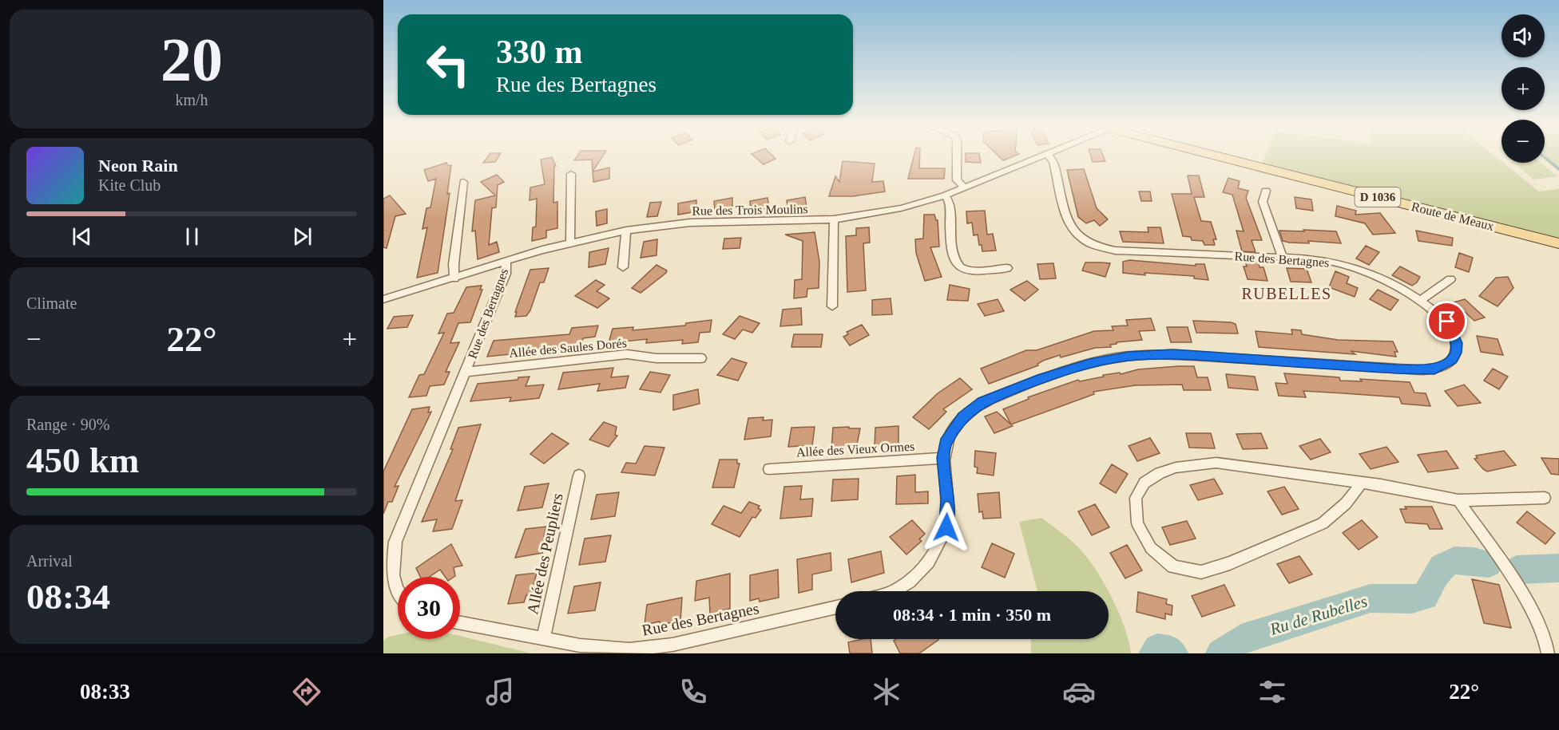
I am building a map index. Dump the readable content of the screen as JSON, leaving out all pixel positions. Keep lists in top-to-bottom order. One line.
{"streets":{"main road":["D 1036","Route de Meaux"],"street":["Rue des Trois Moulins","Rue des Bertagnes","Allée des Saules Dorés","Allée des Vieux Ormes","Allée des Peupliers"]},"crossings":[["Rue des Trois Moulins","Rue des Bertagnes"],["Rue des Bertagnes","Allée des Saules Dorés"],["Rue des Bertagnes","Allée des Vieux Ormes"],["Rue des Bertagnes","Allée des Peupliers"]],"districts":["RUBELLES"],"water":["Ru de Rubelles"],"page":{"tile":[["20","km/h"],"Climate",["Range · 90%","450 km"],["Arrival","08:34"]],"map_buttons":["+","−"],"turn":["330 m","Rue des Bertagnes"],"song":["Neon Rain","Kite Club"],"heat":["−","22°","+"],"limit":"30","trip":"08:34 · 1 min · 350 m","tabs":["08:33","22°"]}}
